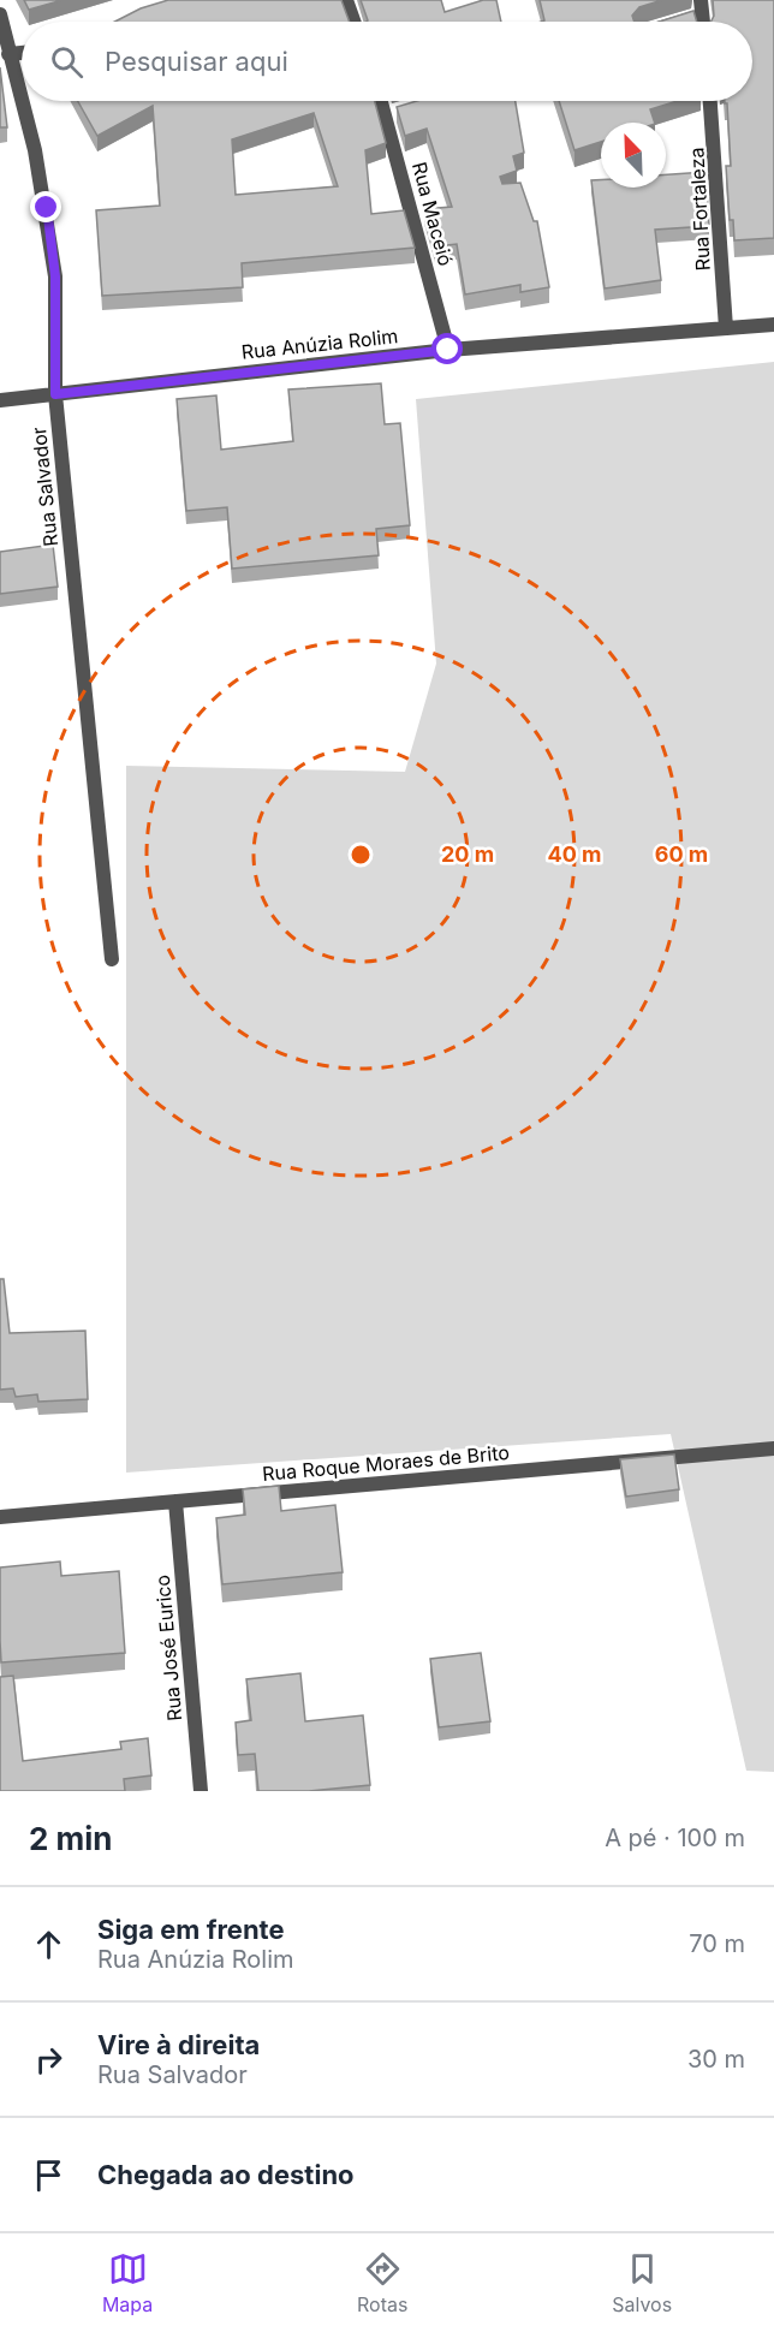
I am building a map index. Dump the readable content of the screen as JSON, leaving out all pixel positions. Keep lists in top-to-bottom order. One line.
{"streets":{"street":["Rua Fortaleza","Rua Maceió","Rua Anúzia Rolim","Rua Salvador","Rua Roque Moraes de Brito","Rua José Eurico"]},"crossings":[["Rua Fortaleza","Rua Anúzia Rolim"],["Rua Maceió","Rua Anúzia Rolim"],["Rua Anúzia Rolim","Rua Salvador"],["Rua Roque Moraes de Brito","Rua José Eurico"]],"north":"top left","page":{"search":"Pesquisar aqui","heading":["2 min","A pé · 100 m"],"list":[["Siga em frente","Rua Anúzia Rolim","70 m"],["Vire à direita","Rua Salvador","30 m"],"Chegada ao destino"],"nav":["Mapa","Rotas","Salvos"]},"rings":["20 m","40 m","60 m"]}
